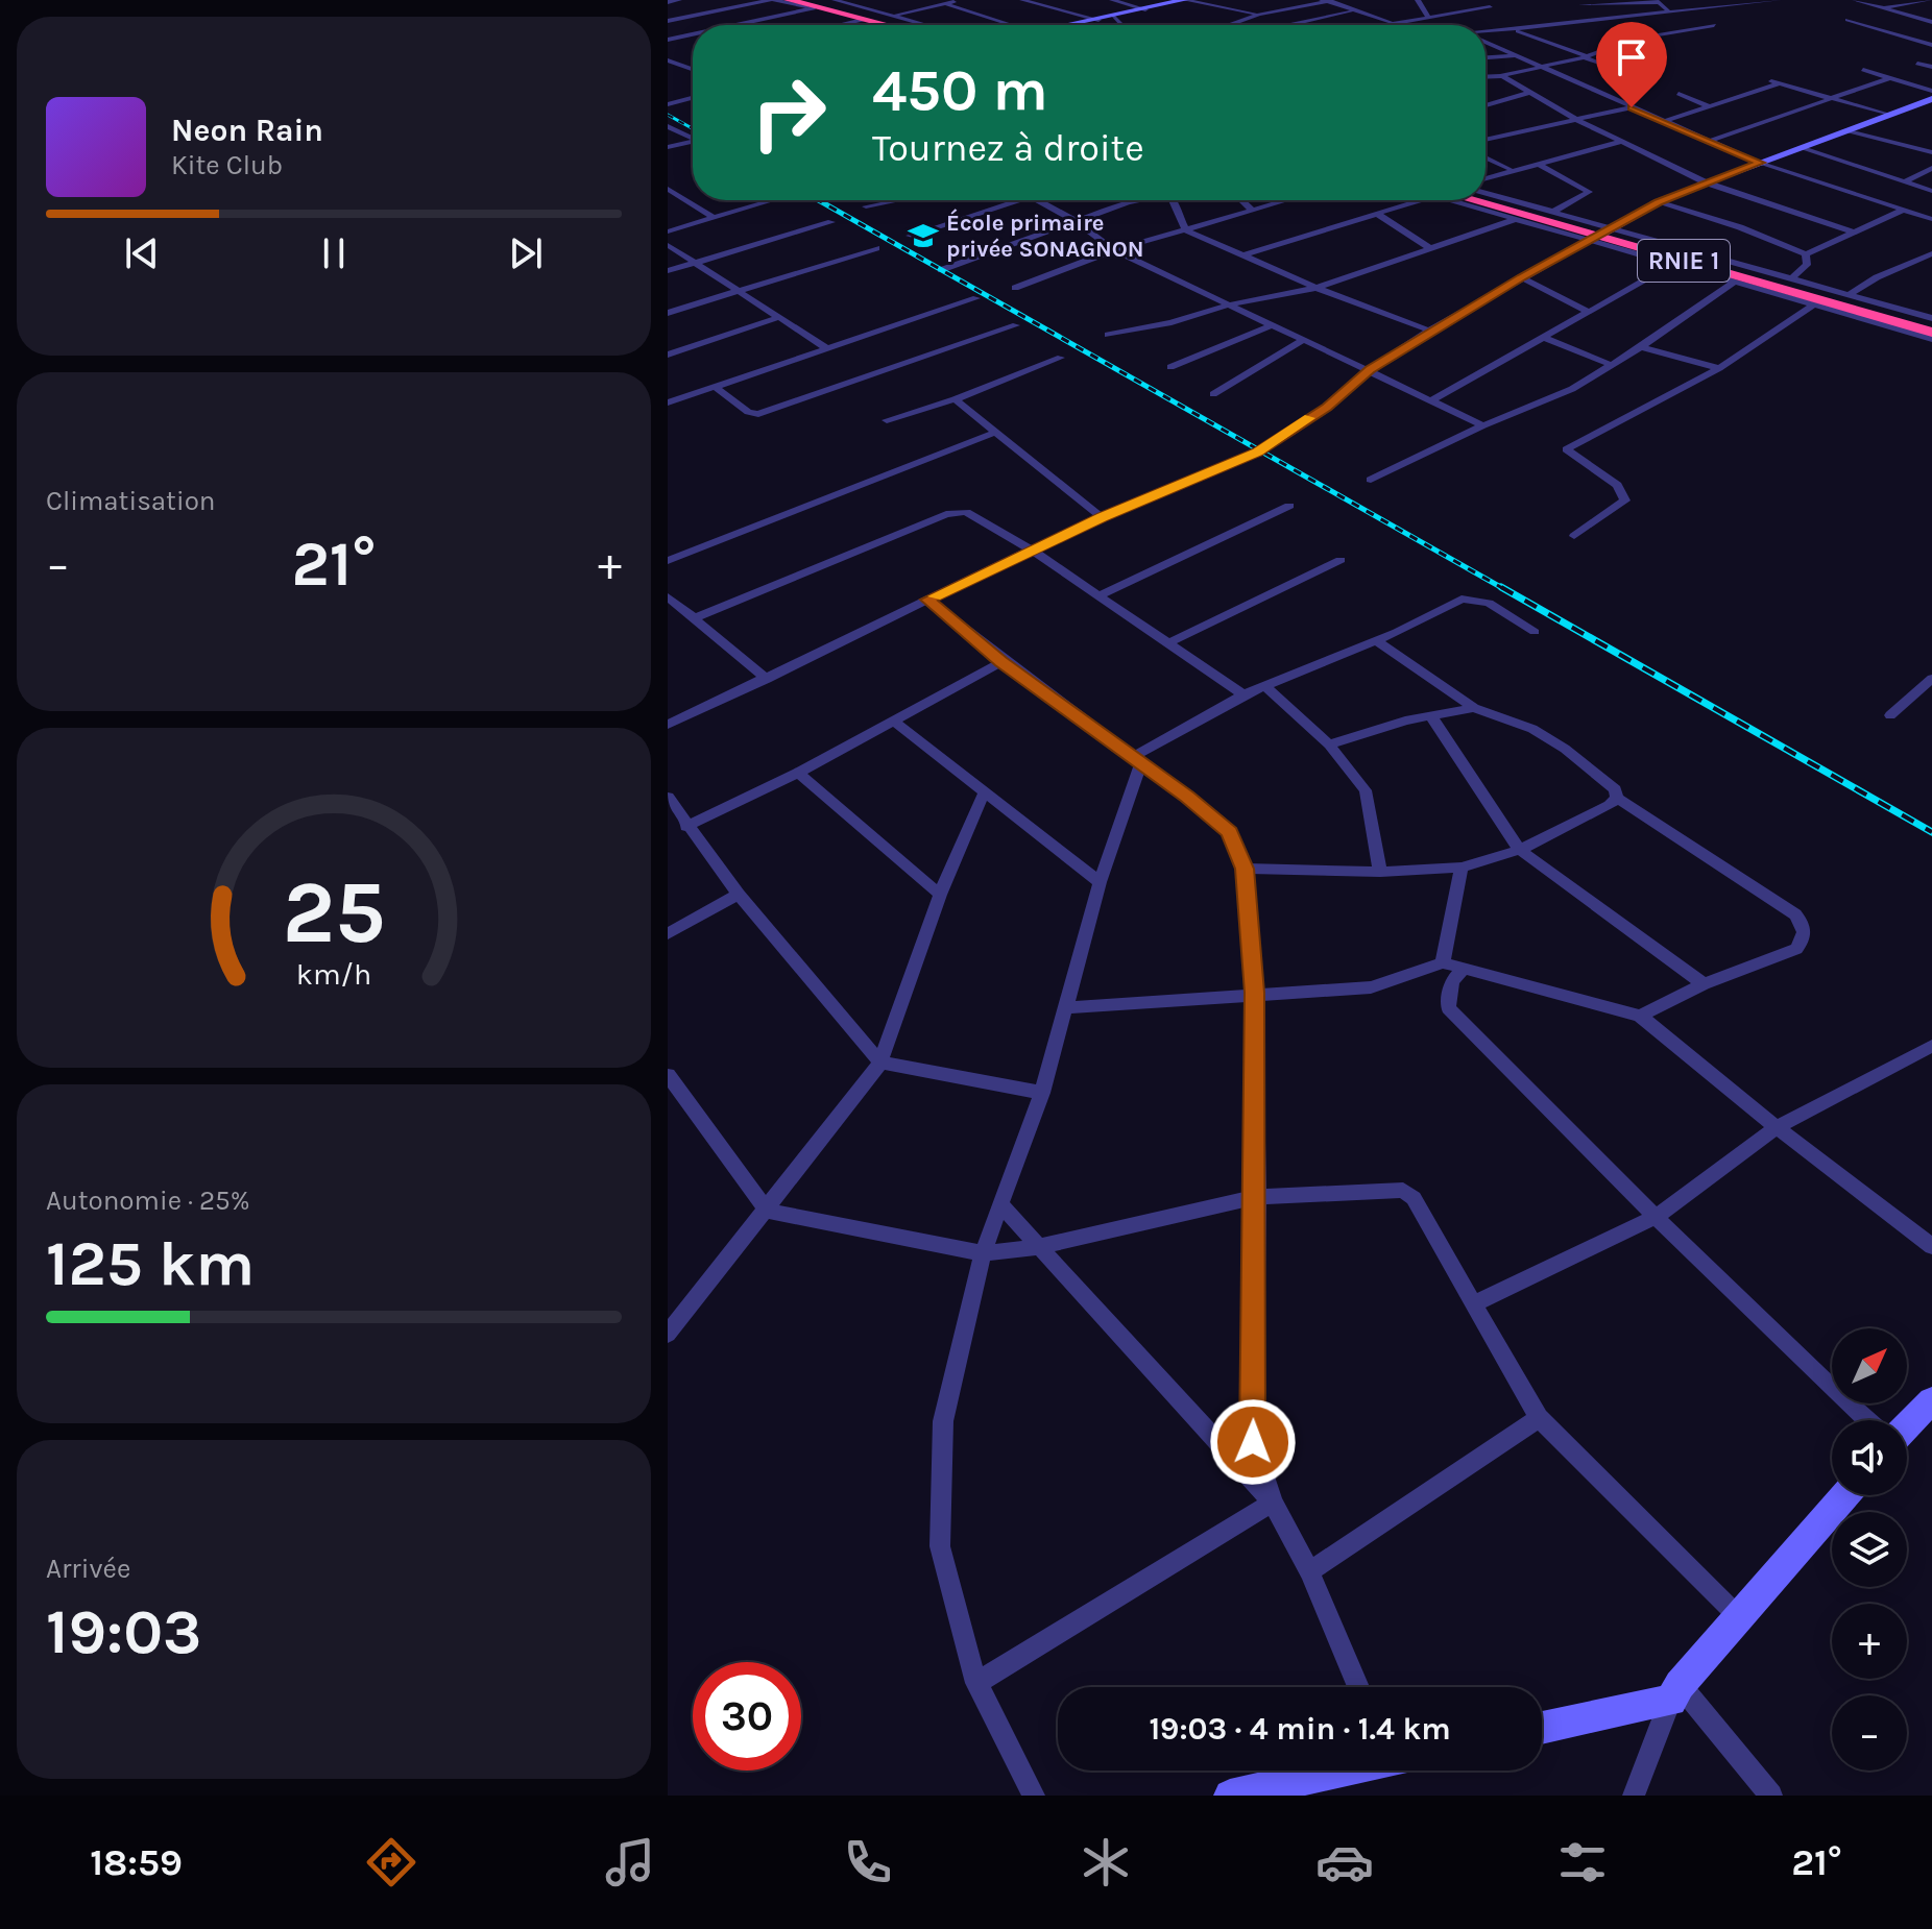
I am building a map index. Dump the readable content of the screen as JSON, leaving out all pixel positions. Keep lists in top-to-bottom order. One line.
{"streets":{"highway":["RNIE 1"]},"places":{"school or university":["École primaire privée SONAGNON"]},"north":"top right","page":{"turn":["450 m","Tournez à droite"],"song":["Neon Rain","Kite Club"],"tile":["Climatisation",["Autonomie · 25%","125 km"],["Arrivée","19:03"]],"heat":["−","21°","+"],"map_buttons":["+","−"],"limit":"30","trip":"19:03 · 4 min · 1.4 km","tabs":["18:59","21°"],"gauge":["25","km/h"]}}
